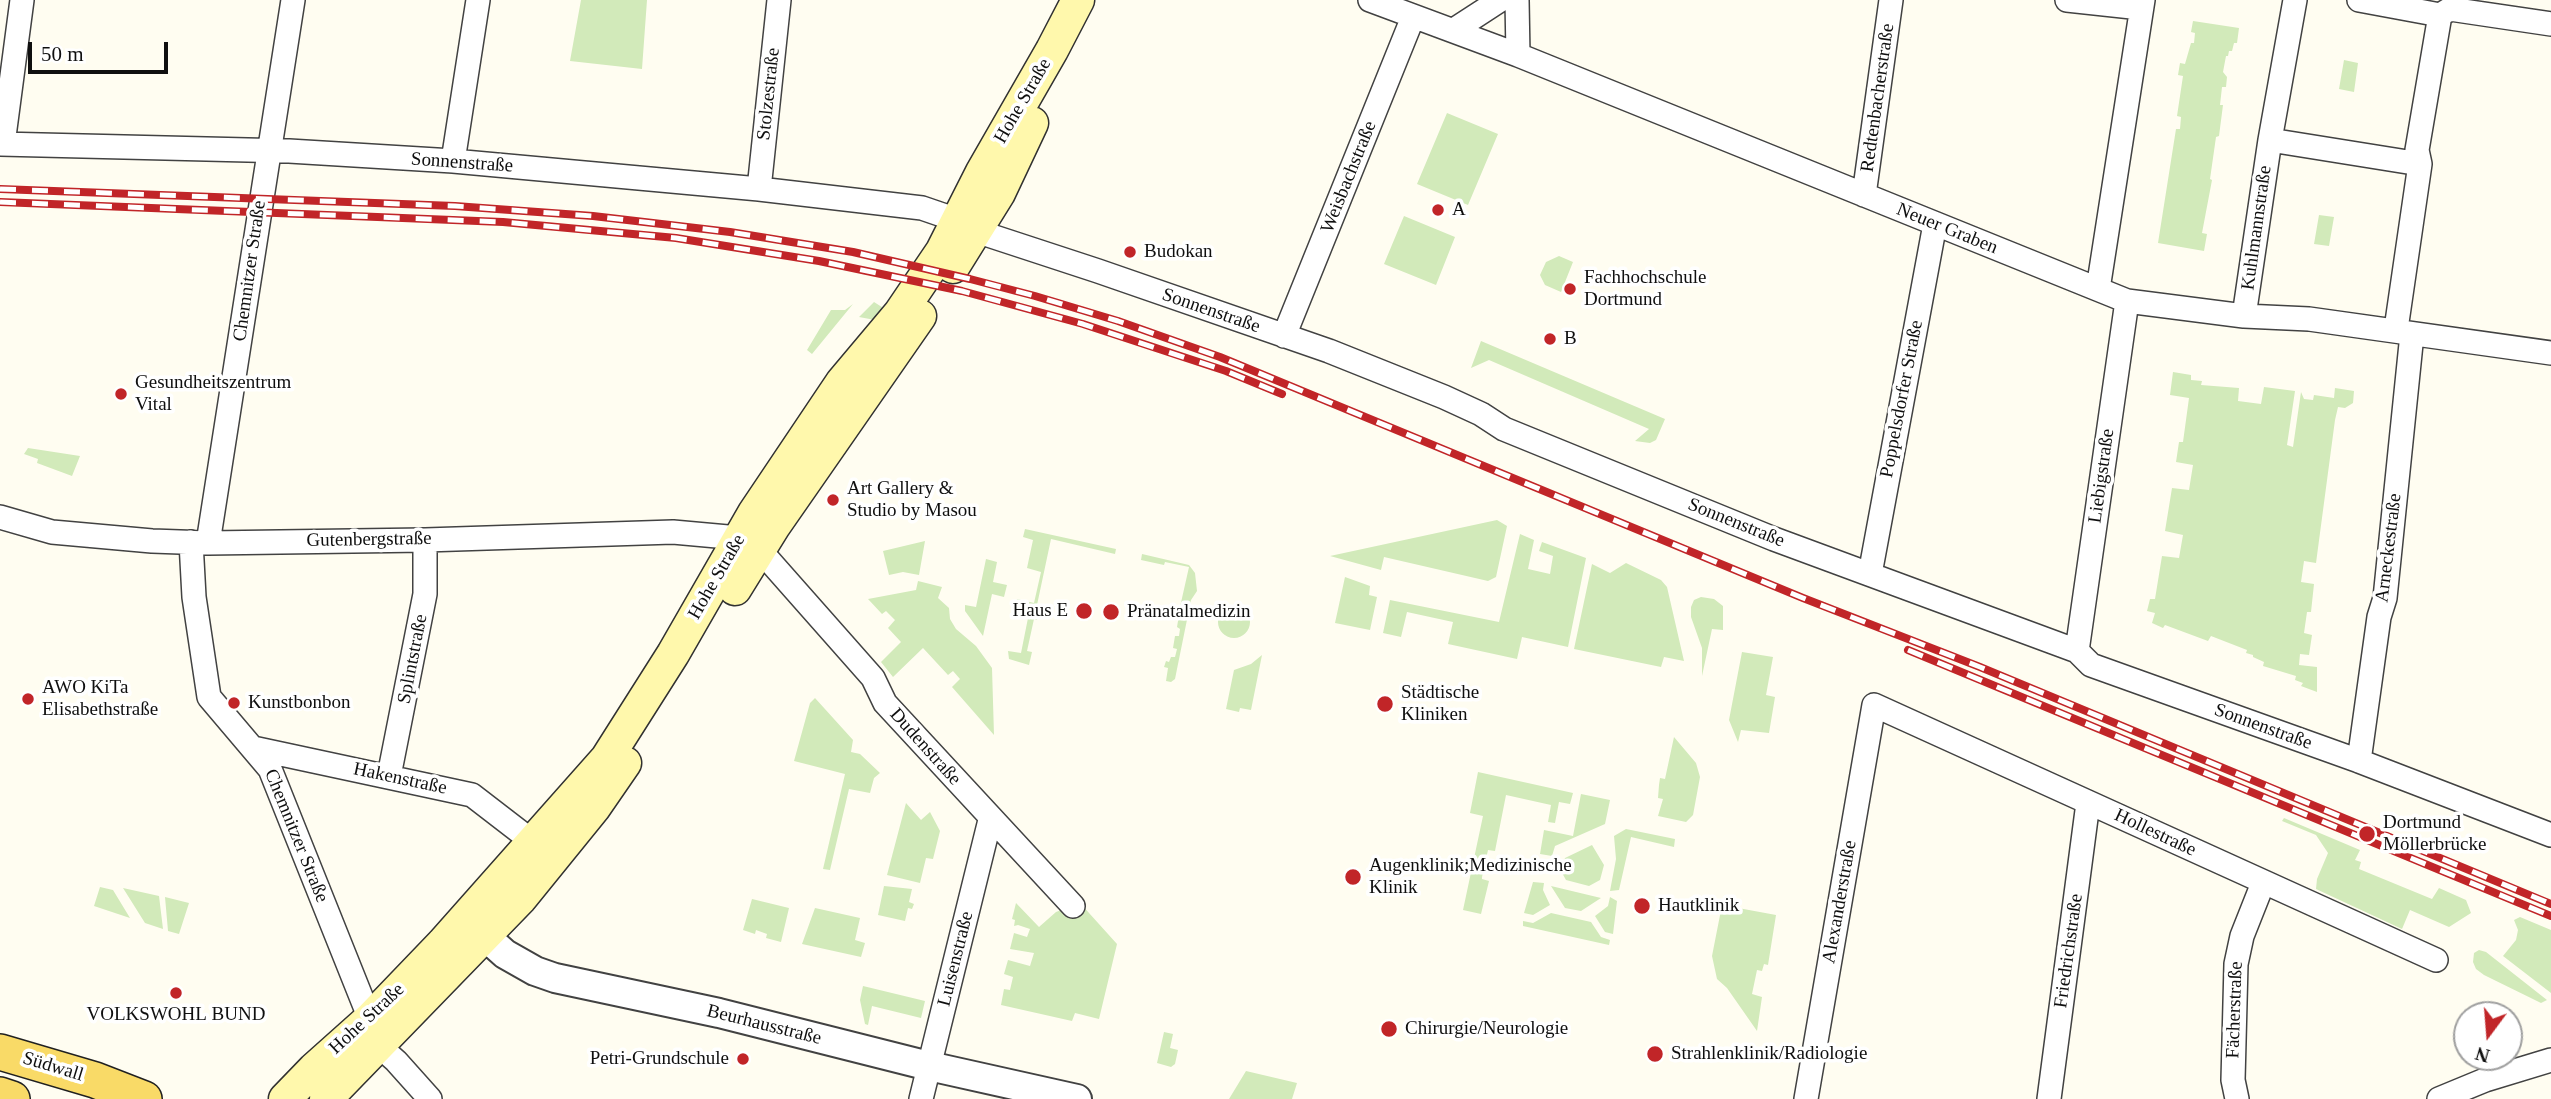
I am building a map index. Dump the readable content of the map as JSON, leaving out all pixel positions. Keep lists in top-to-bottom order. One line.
{"streets":{"main road":["Hohe Straße","Südwall"],"street":["Stolzestraße","Redtenbacherstraße","Sonnenstraße","Weisbachstraße","Kuhlmannstraße","Neuer Graben","Chemnitzer Straße","Poppelsdorfer Straße","Liebigstraße","Gutenbergstraße","Arneckestraße","Splintstraße","Dudenstraße","Hakenstraße","Hollestraße","Alexanderstraße","Friedrichstraße","Luisenstraße","Fächerstraße","Beurhausstraße"]},"crossings":[["Stolzestraße","Sonnenstraße"],["Redtenbacherstraße","Neuer Graben"],["Hohe Straße","Sonnenstraße"],["Hohe Straße","Chemnitzer Straße"],["Hohe Straße","Gutenbergstraße"],["Hohe Straße","Dudenstraße"],["Hohe Straße","Hakenstraße"],["Hohe Straße","Beurhausstraße"],["Sonnenstraße","Weisbachstraße"],["Sonnenstraße","Chemnitzer Straße"],["Sonnenstraße","Poppelsdorfer Straße"],["Sonnenstraße","Liebigstraße"],["Sonnenstraße","Arneckestraße"],["Weisbachstraße","Neuer Graben"],["Kuhlmannstraße","Neuer Graben"],["Kuhlmannstraße","Arneckestraße"],["Neuer Graben","Poppelsdorfer Straße"],["Neuer Graben","Liebigstraße"],["Neuer Graben","Arneckestraße"],["Chemnitzer Straße","Gutenbergstraße"],["Chemnitzer Straße","Hakenstraße"],["Gutenbergstraße","Splintstraße"],["Gutenbergstraße","Dudenstraße"],["Splintstraße","Hakenstraße"],["Dudenstraße","Luisenstraße"],["Hollestraße","Alexanderstraße"],["Hollestraße","Friedrichstraße"],["Hollestraße","Fächerstraße"],["Luisenstraße","Beurhausstraße"]],"places":["A","Budokan","Fachhochschule Dortmund","B","Gesundheitszentrum Vital","Art Gallery & Studio by Masou","Haus E","Pränatalmedizin","AWO KiTa Elisabethstraße","Kunstbonbon","Städtische Kliniken","Dortmund Möllerbrücke","Augenklinik;Medizinische Klinik","Hautklinik","VOLKSWOHL BUND","Chirurgie/Neurologie","Strahlenklinik/Radiologie","Petri-Grundschule"],"scale_bar":"50 m","north":"bottom"}
